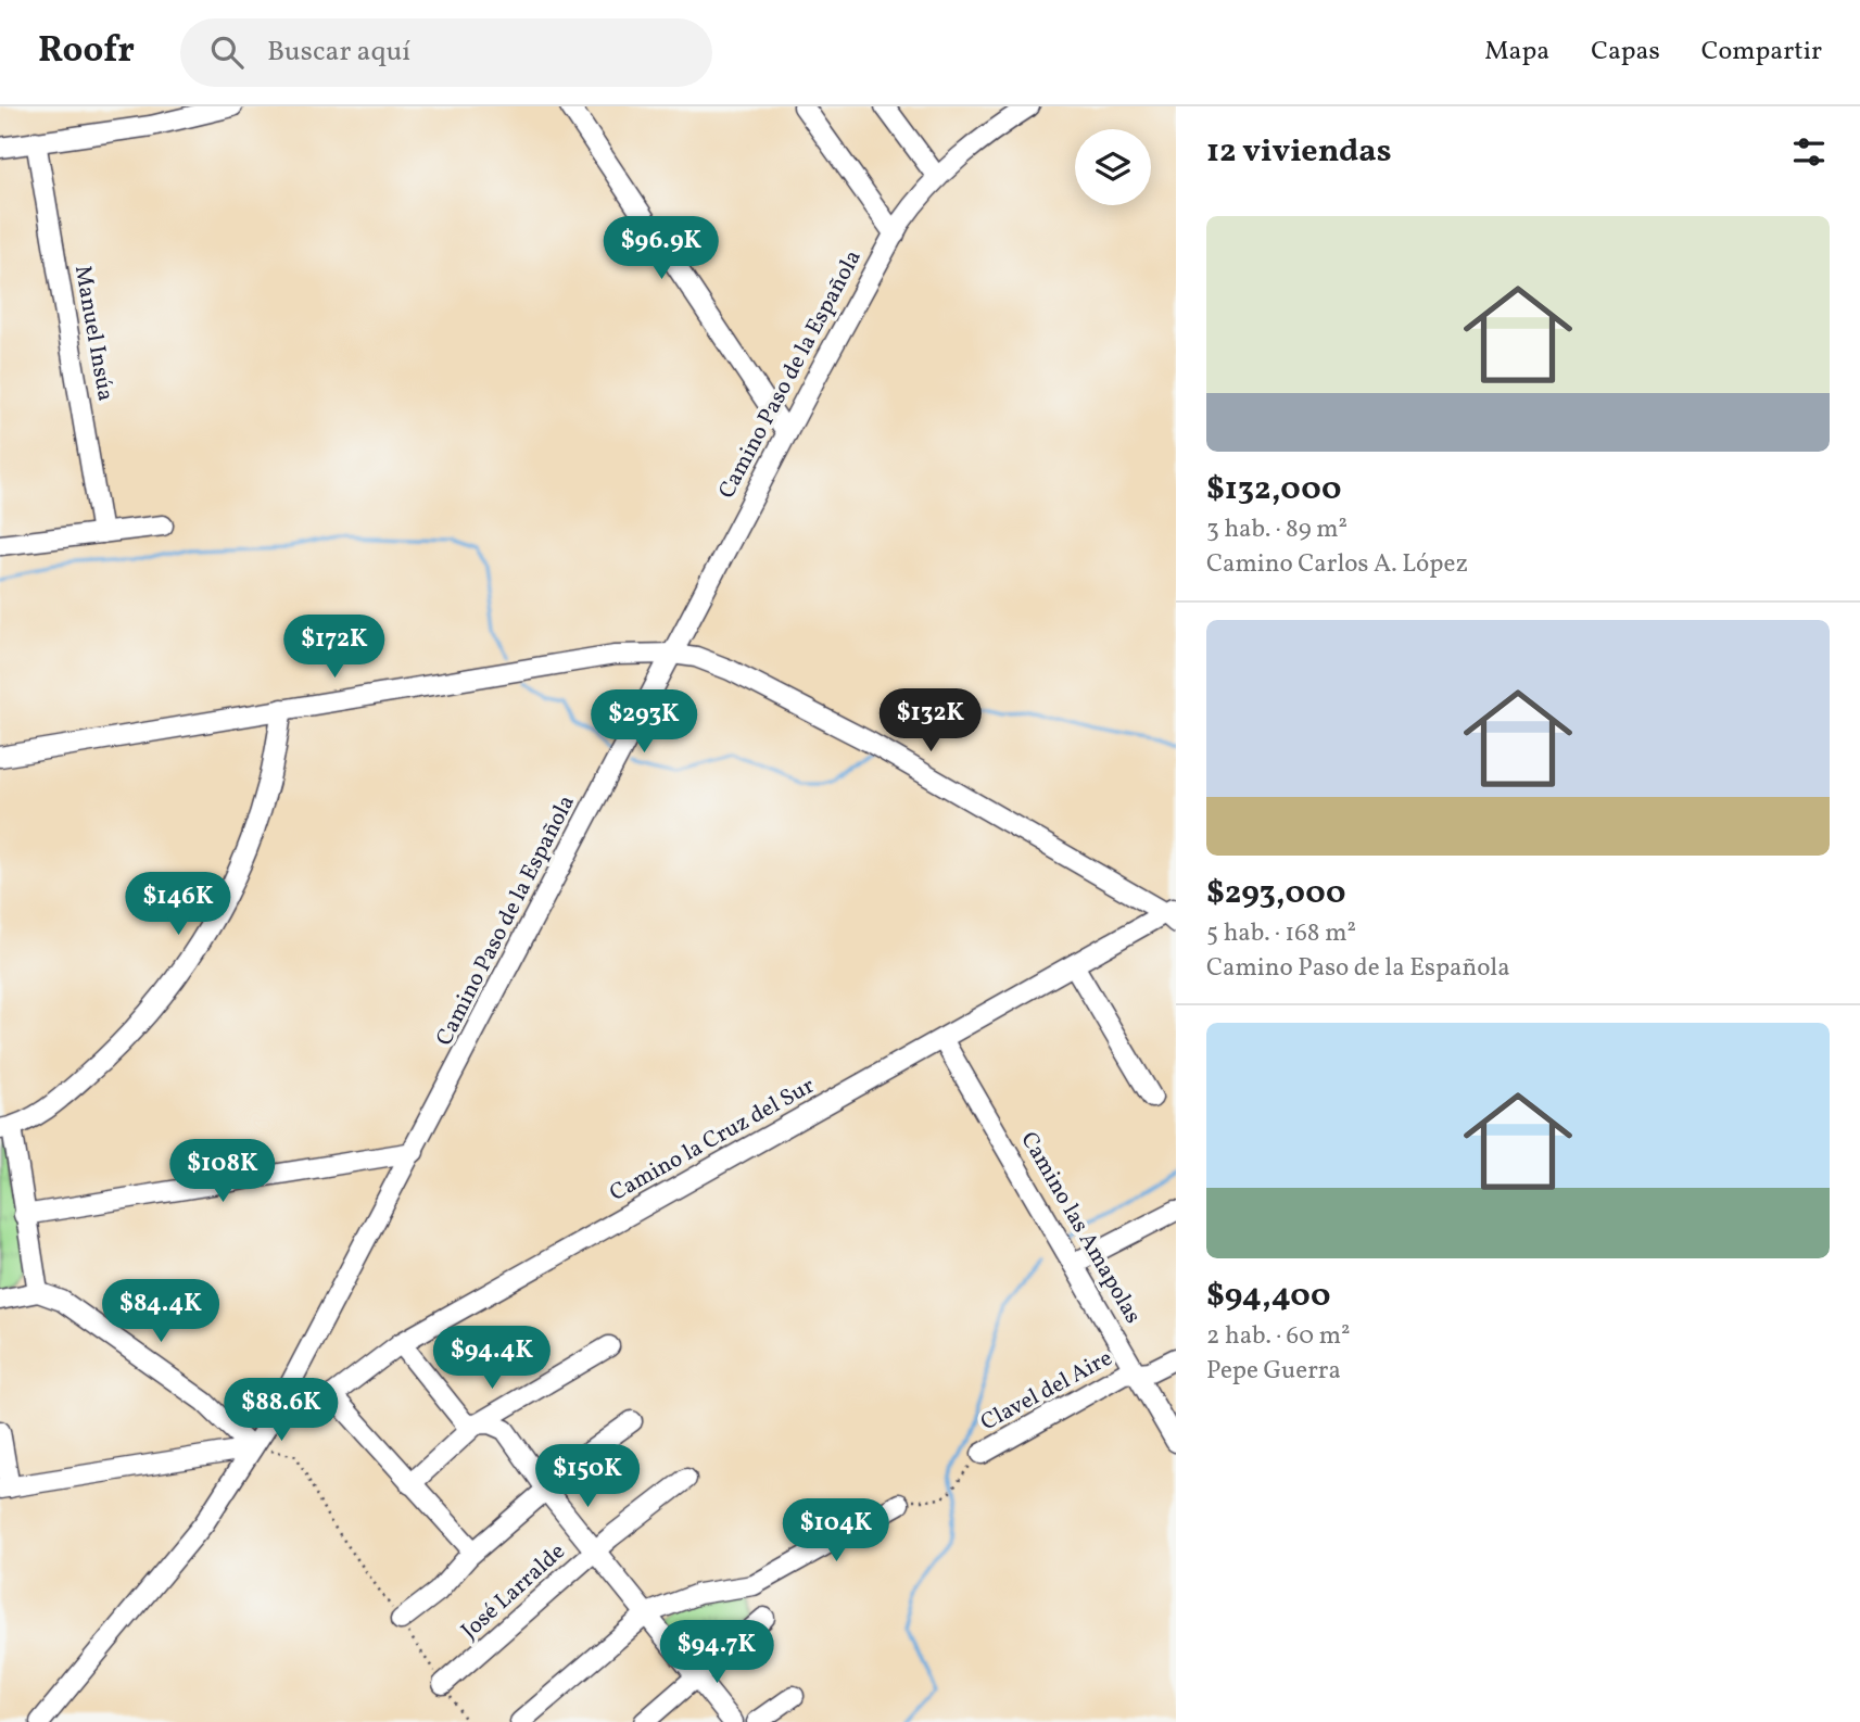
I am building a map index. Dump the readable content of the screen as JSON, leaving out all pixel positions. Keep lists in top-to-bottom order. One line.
{"streets":{"street":["Manuel Insúa","Camino Paso de la Española","Camino la Cruz del Sur","Camino las Amapolas","Clavel del Aire","José Larralde"]},"crossings":[["Camino Paso de la Española","Camino la Cruz del Sur"],["Camino la Cruz del Sur","Camino las Amapolas"],["Camino las Amapolas","Clavel del Aire"]],"page":{"header":"Roofr","search":"Buscar aquí","nav":["Mapa","Capas","Compartir"],"heading":"12 viviendas","list":[{"name":"$132,000","note":"3 hab. · 89 m² · Camino Carlos A. López"},{"name":"$293,000","note":"5 hab. · 168 m² · Camino Paso de la Española"},{"name":"$94,400","note":"2 hab. · 60 m² · Pepe Guerra"}],"price":["$96.9K","$172K","$132K","$293K","$146K","$108K","$84.4K","$94.4K","$88.6K","$150K","$104K","$94.7K"]}}
